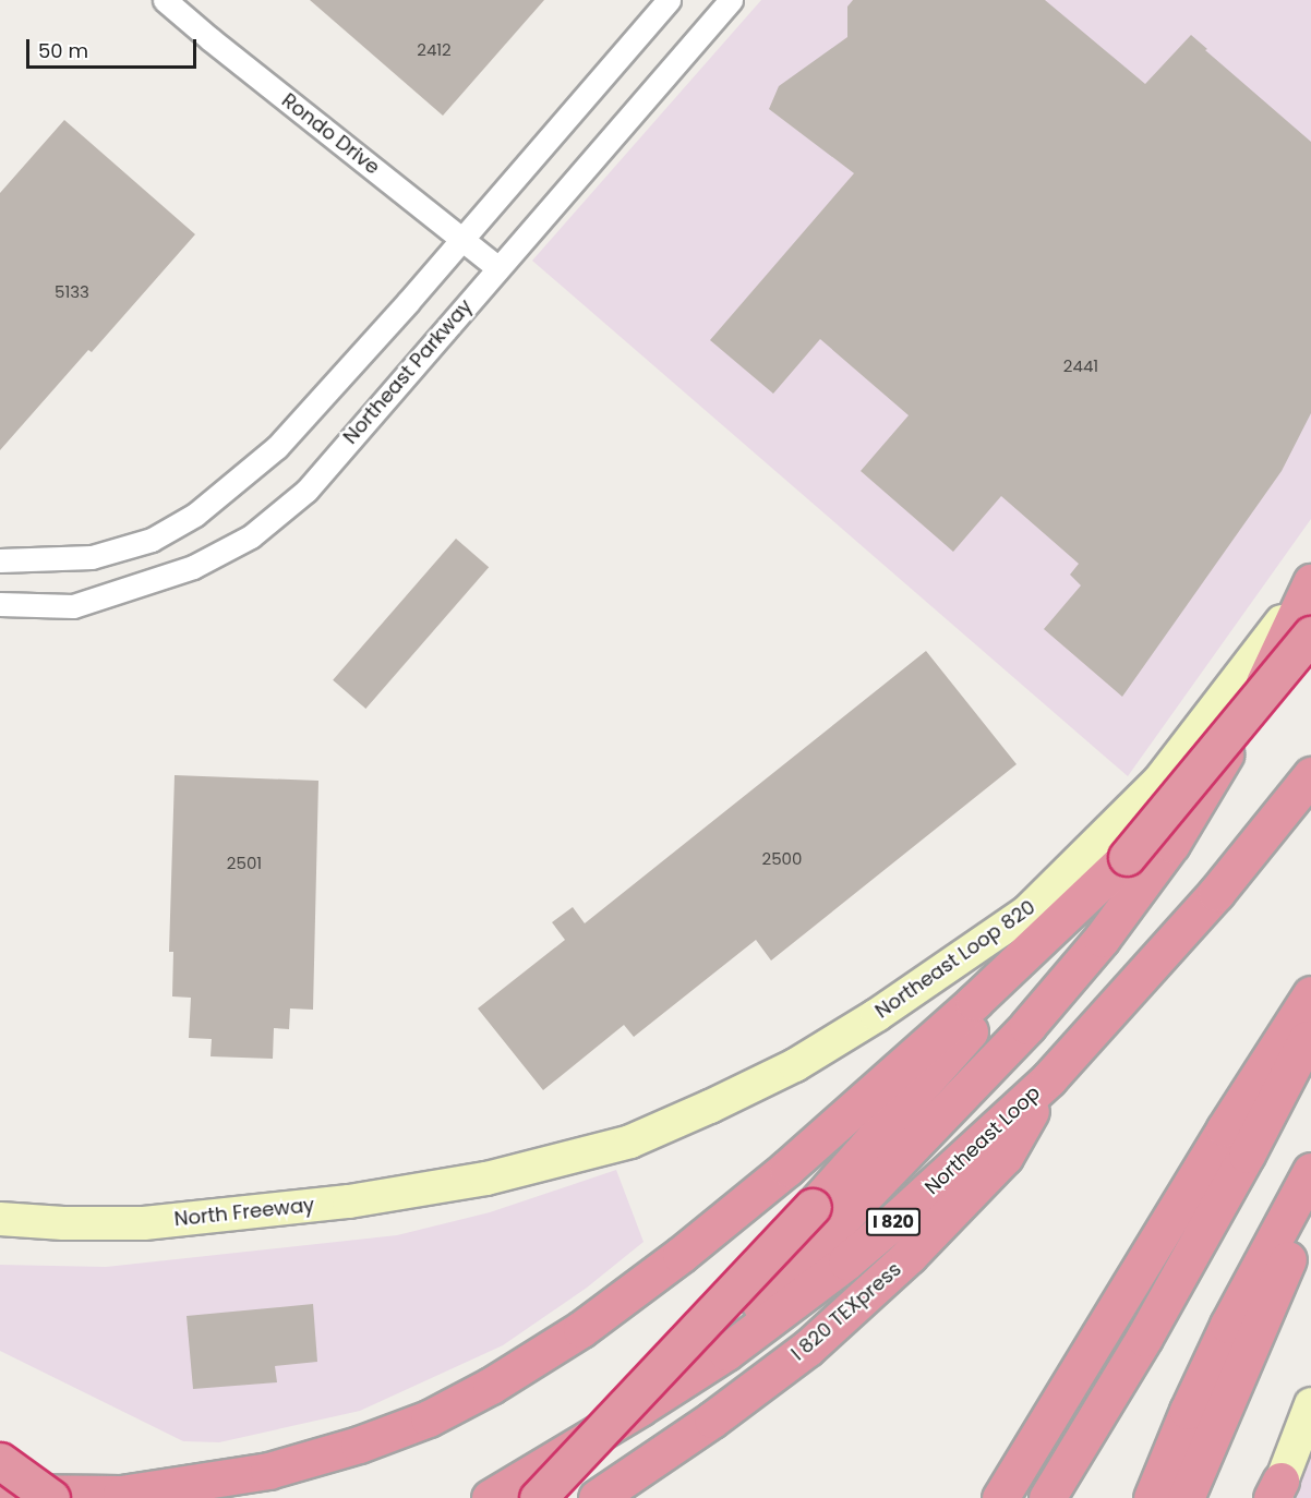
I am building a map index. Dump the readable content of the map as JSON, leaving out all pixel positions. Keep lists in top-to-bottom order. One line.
{"streets":{"highway":["Northeast Loop","I 820","I 820 TEXpress"],"main road":["Northeast Loop 820","North Freeway"],"street":["Rondo Drive","Northeast Parkway"]},"crossings":[["Rondo Drive","Northeast Parkway"],["Northeast Loop 820","North Freeway"],["Northeast Loop","I 820 TEXpress"]],"house_numbers":["2412","5133","2441","2500","2501"],"scale_bar":"50 m"}
